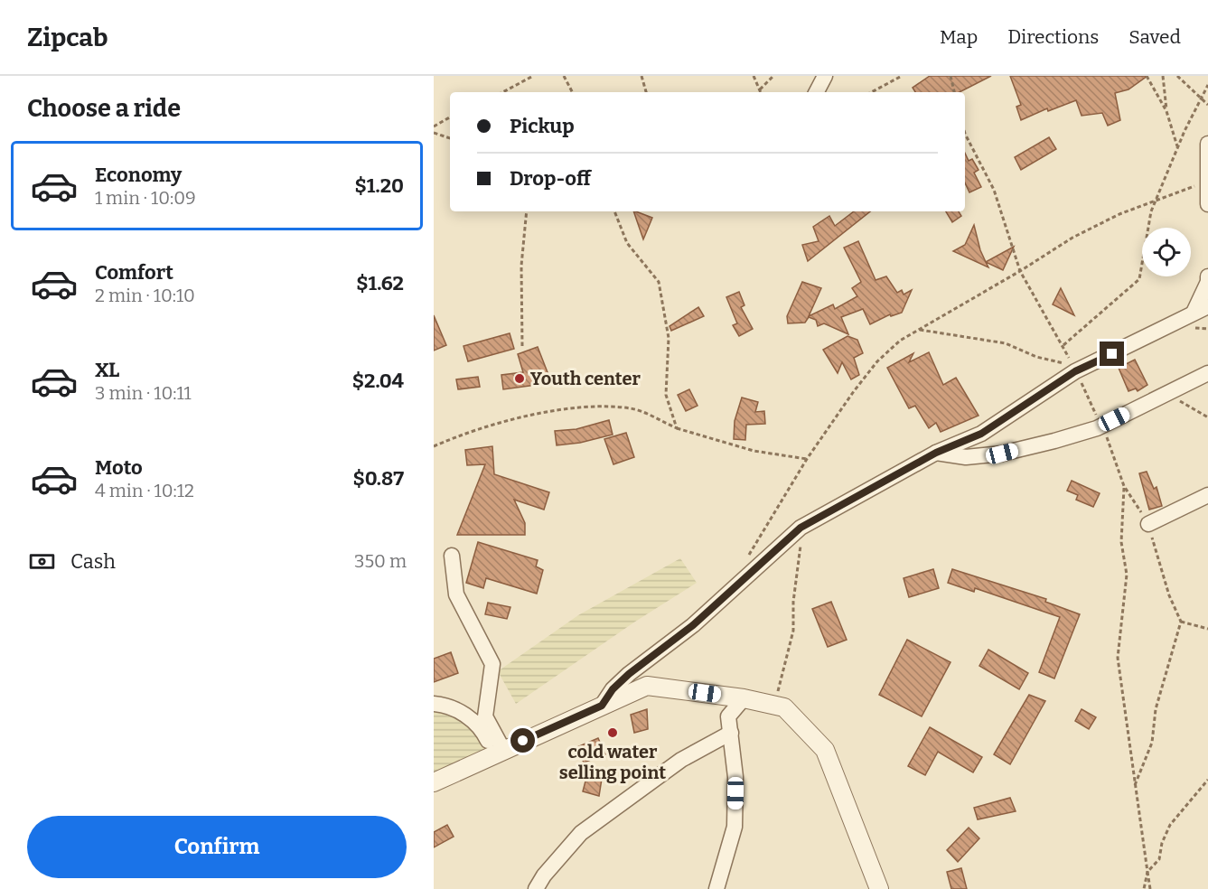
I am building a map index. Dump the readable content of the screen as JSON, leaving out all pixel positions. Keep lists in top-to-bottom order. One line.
{"places":["Youth center","cold water selling point"],"page":{"header":"Zipcab","nav":["Map","Directions","Saved"],"heading":"Choose a ride","banner":["Pickup","Drop-off"],"list":[{"name":"Economy","note":"1 min · 10:09","value":"$1.20"},{"name":"Comfort","note":"2 min · 10:10","value":"$1.62"},{"name":"XL","note":"3 min · 10:11","value":"$2.04"},{"name":"Moto","note":"4 min · 10:12","value":"$0.87"}],"pay":["Cash","350 m"],"buttons":"Confirm"}}
